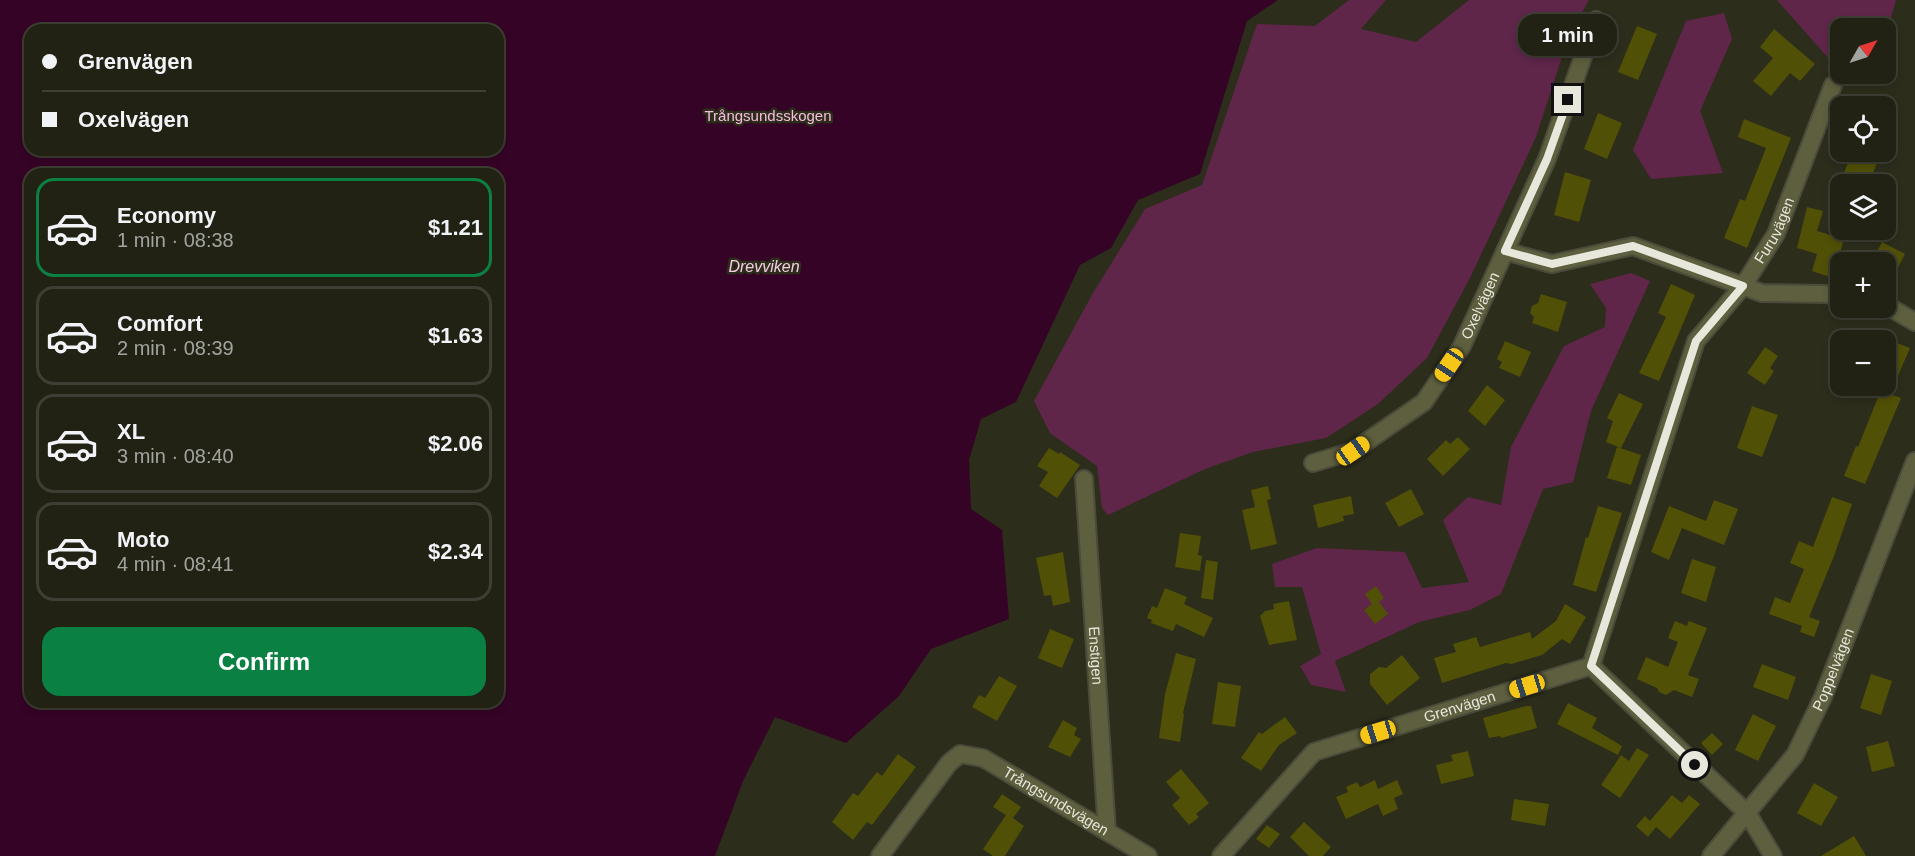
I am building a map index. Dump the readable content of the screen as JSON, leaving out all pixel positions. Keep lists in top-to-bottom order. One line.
{"streets":{"street":["Furuvägen","Oxelvägen","Enstigen","Poppelvägen","Grenvägen","Trångsundsvägen"]},"crossings":[["Furuvägen","Grenvägen"],["Enstigen","Trångsundsvägen"]],"water":["Drevviken"],"parks":["Trångsundsskogen"],"north":"top right","page":{"bubble":"1 min","map_buttons":["+","−"],"banner":["Grenvägen","Oxelvägen"],"list":[{"name":"Economy","note":"1 min · 08:38","value":"$1.21"},{"name":"Comfort","note":"2 min · 08:39","value":"$1.63"},{"name":"XL","note":"3 min · 08:40","value":"$2.06"},{"name":"Moto","note":"4 min · 08:41","value":"$2.34"}],"buttons":"Confirm"}}
